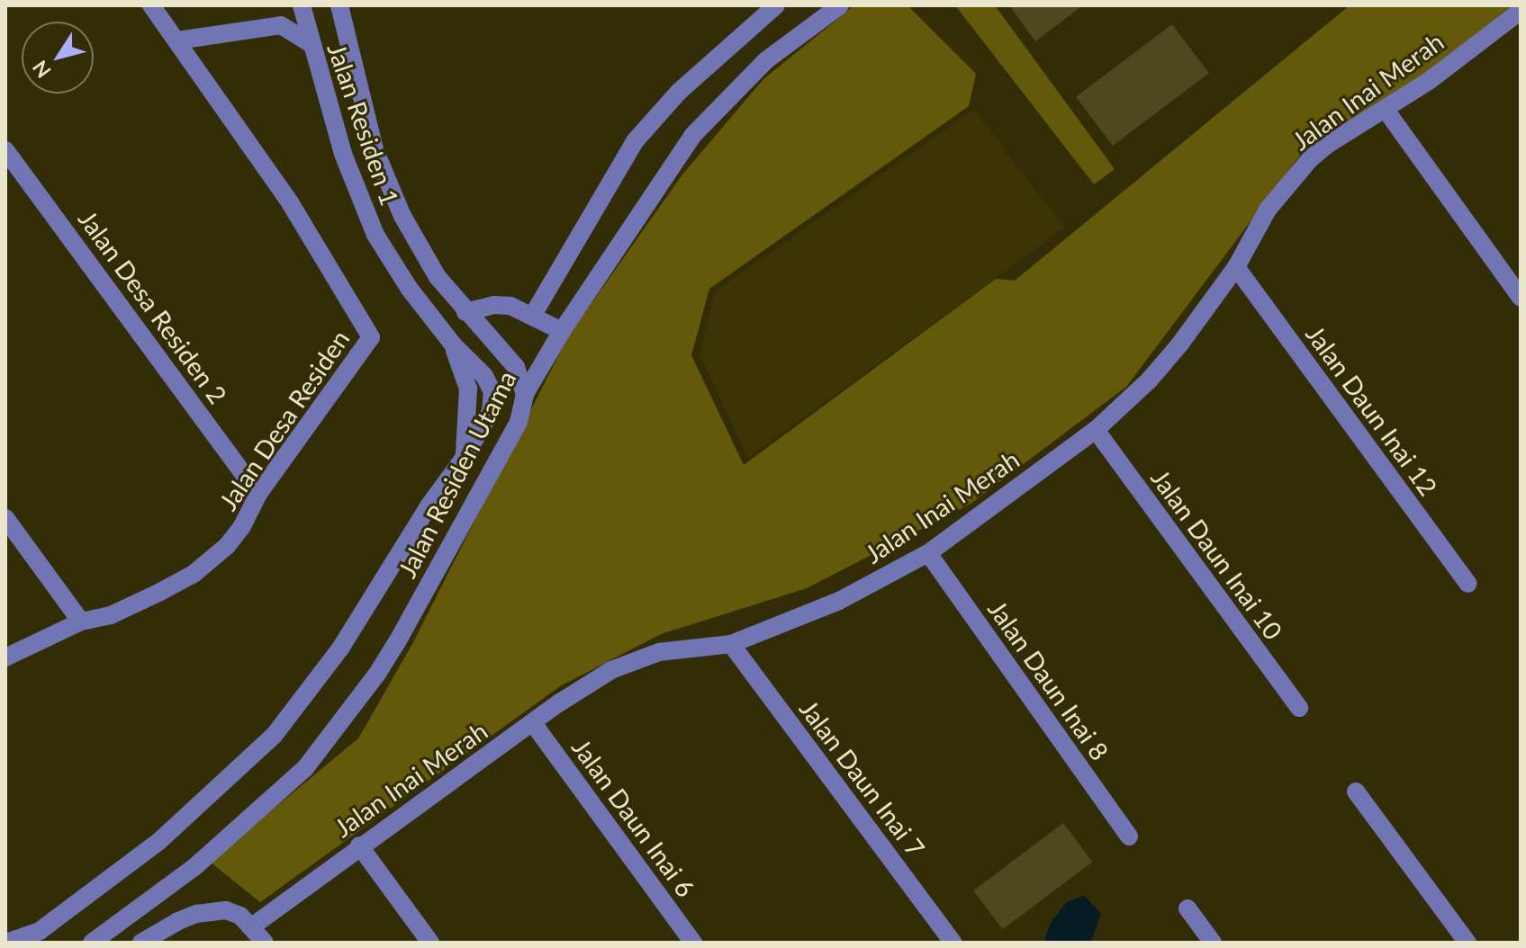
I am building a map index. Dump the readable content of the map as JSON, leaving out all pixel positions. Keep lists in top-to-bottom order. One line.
{"streets":{"street":["Jalan Inai Merah","Jalan Residen 1","Jalan Desa Residen 2","Jalan Daun Inai 12","Jalan Desa Residen","Jalan Residen Utama","Jalan Daun Inai 10","Jalan Daun Inai 8","Jalan Daun Inai 7","Jalan Daun Inai 6"]},"crossings":[["Jalan Inai Merah","Jalan Daun Inai 12"],["Jalan Inai Merah","Jalan Daun Inai 10"],["Jalan Inai Merah","Jalan Daun Inai 8"],["Jalan Inai Merah","Jalan Daun Inai 7"],["Jalan Inai Merah","Jalan Daun Inai 6"],["Jalan Residen 1","Jalan Residen Utama"],["Jalan Desa Residen 2","Jalan Desa Residen"]],"north":"bottom left"}
